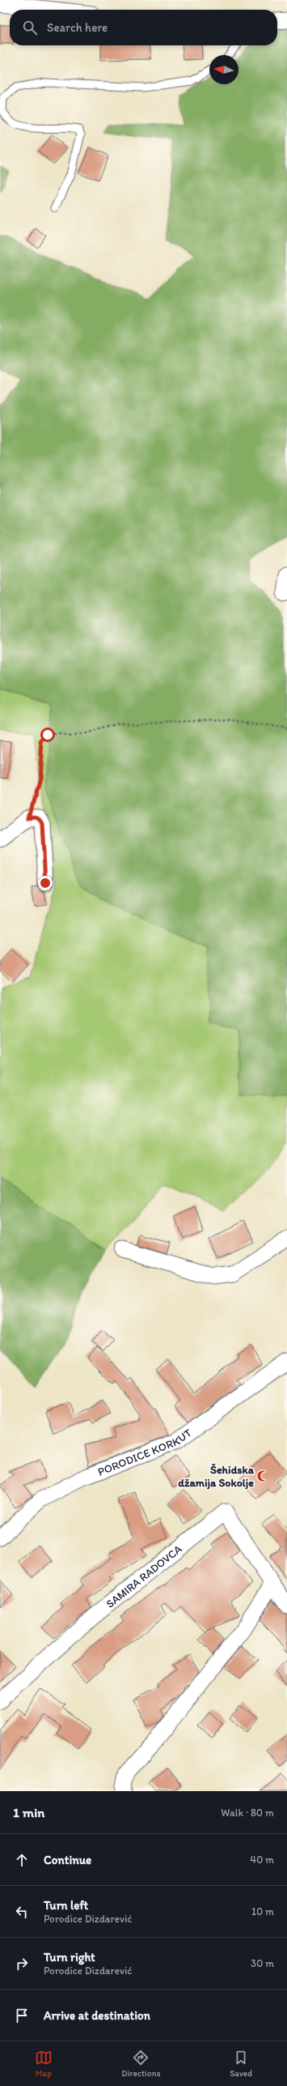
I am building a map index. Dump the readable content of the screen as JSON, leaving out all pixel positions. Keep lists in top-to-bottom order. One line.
{"streets":{"street":["PORODICE KORKUT","SAMIRA RADOVCA"]},"places":{"mosque":["Šehidska džamija Sokolje"]},"north":"left","page":{"search":"Search here","heading":["1 min","Walk · 80 m"],"list":[["Continue","40 m"],["Turn left","Porodice Dizdarević","10 m"],["Turn right","Porodice Dizdarević","30 m"],"Arrive at destination"],"nav":["Map","Directions","Saved"]}}
